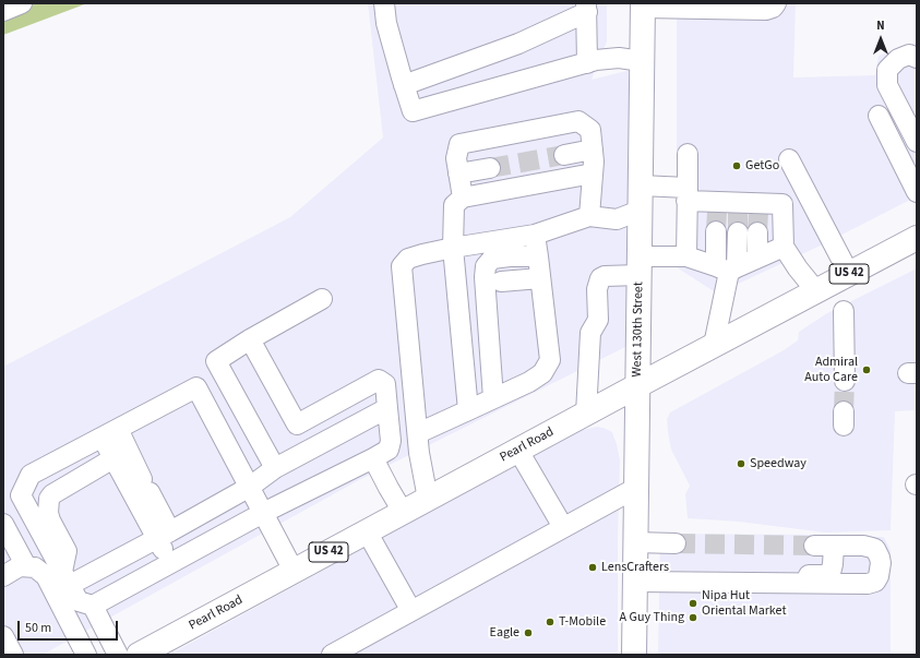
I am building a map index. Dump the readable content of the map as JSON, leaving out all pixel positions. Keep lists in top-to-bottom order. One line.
{"streets":{"main road":["US 42","West 130th Street","Pearl Road"]},"crossings":[["West 130th Street","Pearl Road"]],"places":["GetGo","Admiral Auto Care","Speedway","LensCrafters","Nipa Hut Oriental Market","A Guy Thing","T-Mobile","Eagle"],"scale_bar":"50 m","north":"top"}
